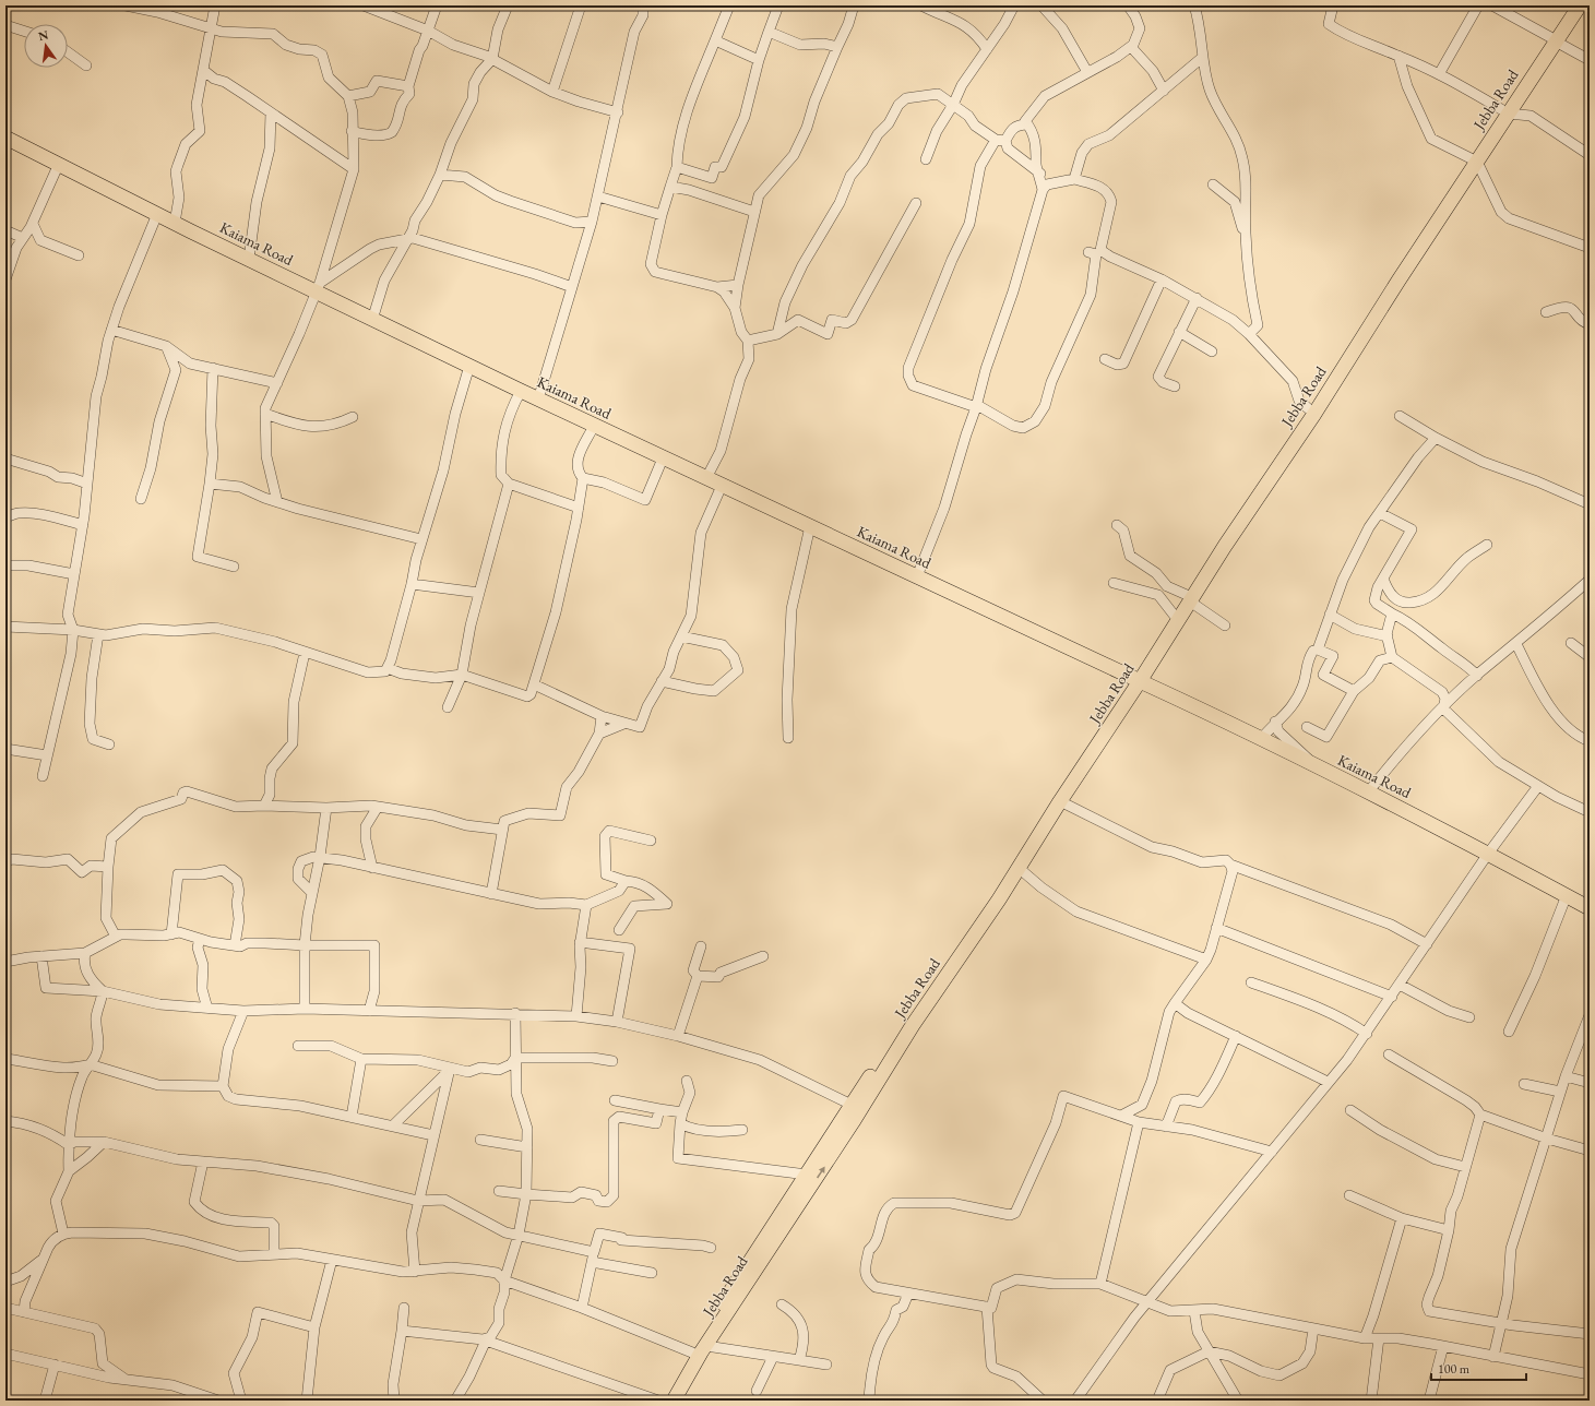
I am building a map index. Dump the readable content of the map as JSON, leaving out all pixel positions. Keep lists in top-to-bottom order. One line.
{"streets":{"highway":["Jebba Road","Kaiama Road"]},"crossings":[["Jebba Road","Kaiama Road"]],"scale_bar":"100 m","north":"top"}
